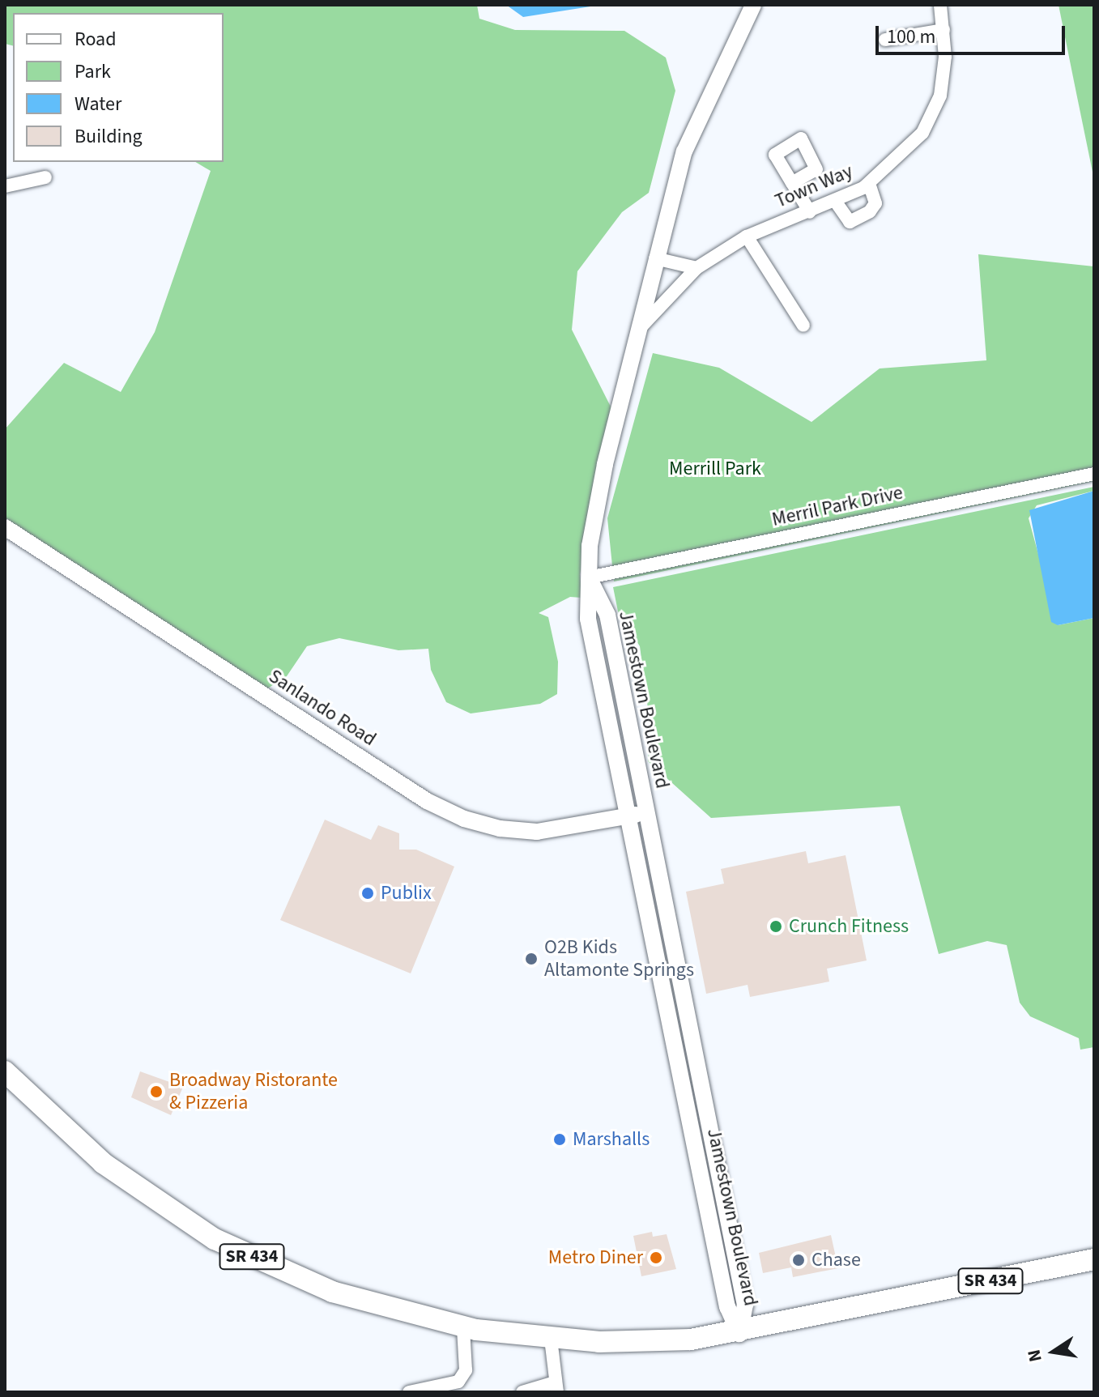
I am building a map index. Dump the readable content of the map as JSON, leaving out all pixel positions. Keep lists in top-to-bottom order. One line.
{"streets":{"main road":["SR 434"],"street":["Town Way","Merril Park Drive","Jamestown Boulevard","Sanlando Road"]},"crossings":[["Town Way","Jamestown Boulevard"],["Merril Park Drive","Jamestown Boulevard"],["Jamestown Boulevard","Sanlando Road"],["Jamestown Boulevard","SR 434"]],"parks":["Merrill Park"],"places":["Publix","Crunch Fitness","O2B Kids Altamonte Springs","Broadway Ristorante & Pizzeria","Marshalls","Metro Diner","Chase"],"legend":["Road","Park","Water","Building"],"scale_bar":"100 m","north":"left"}
